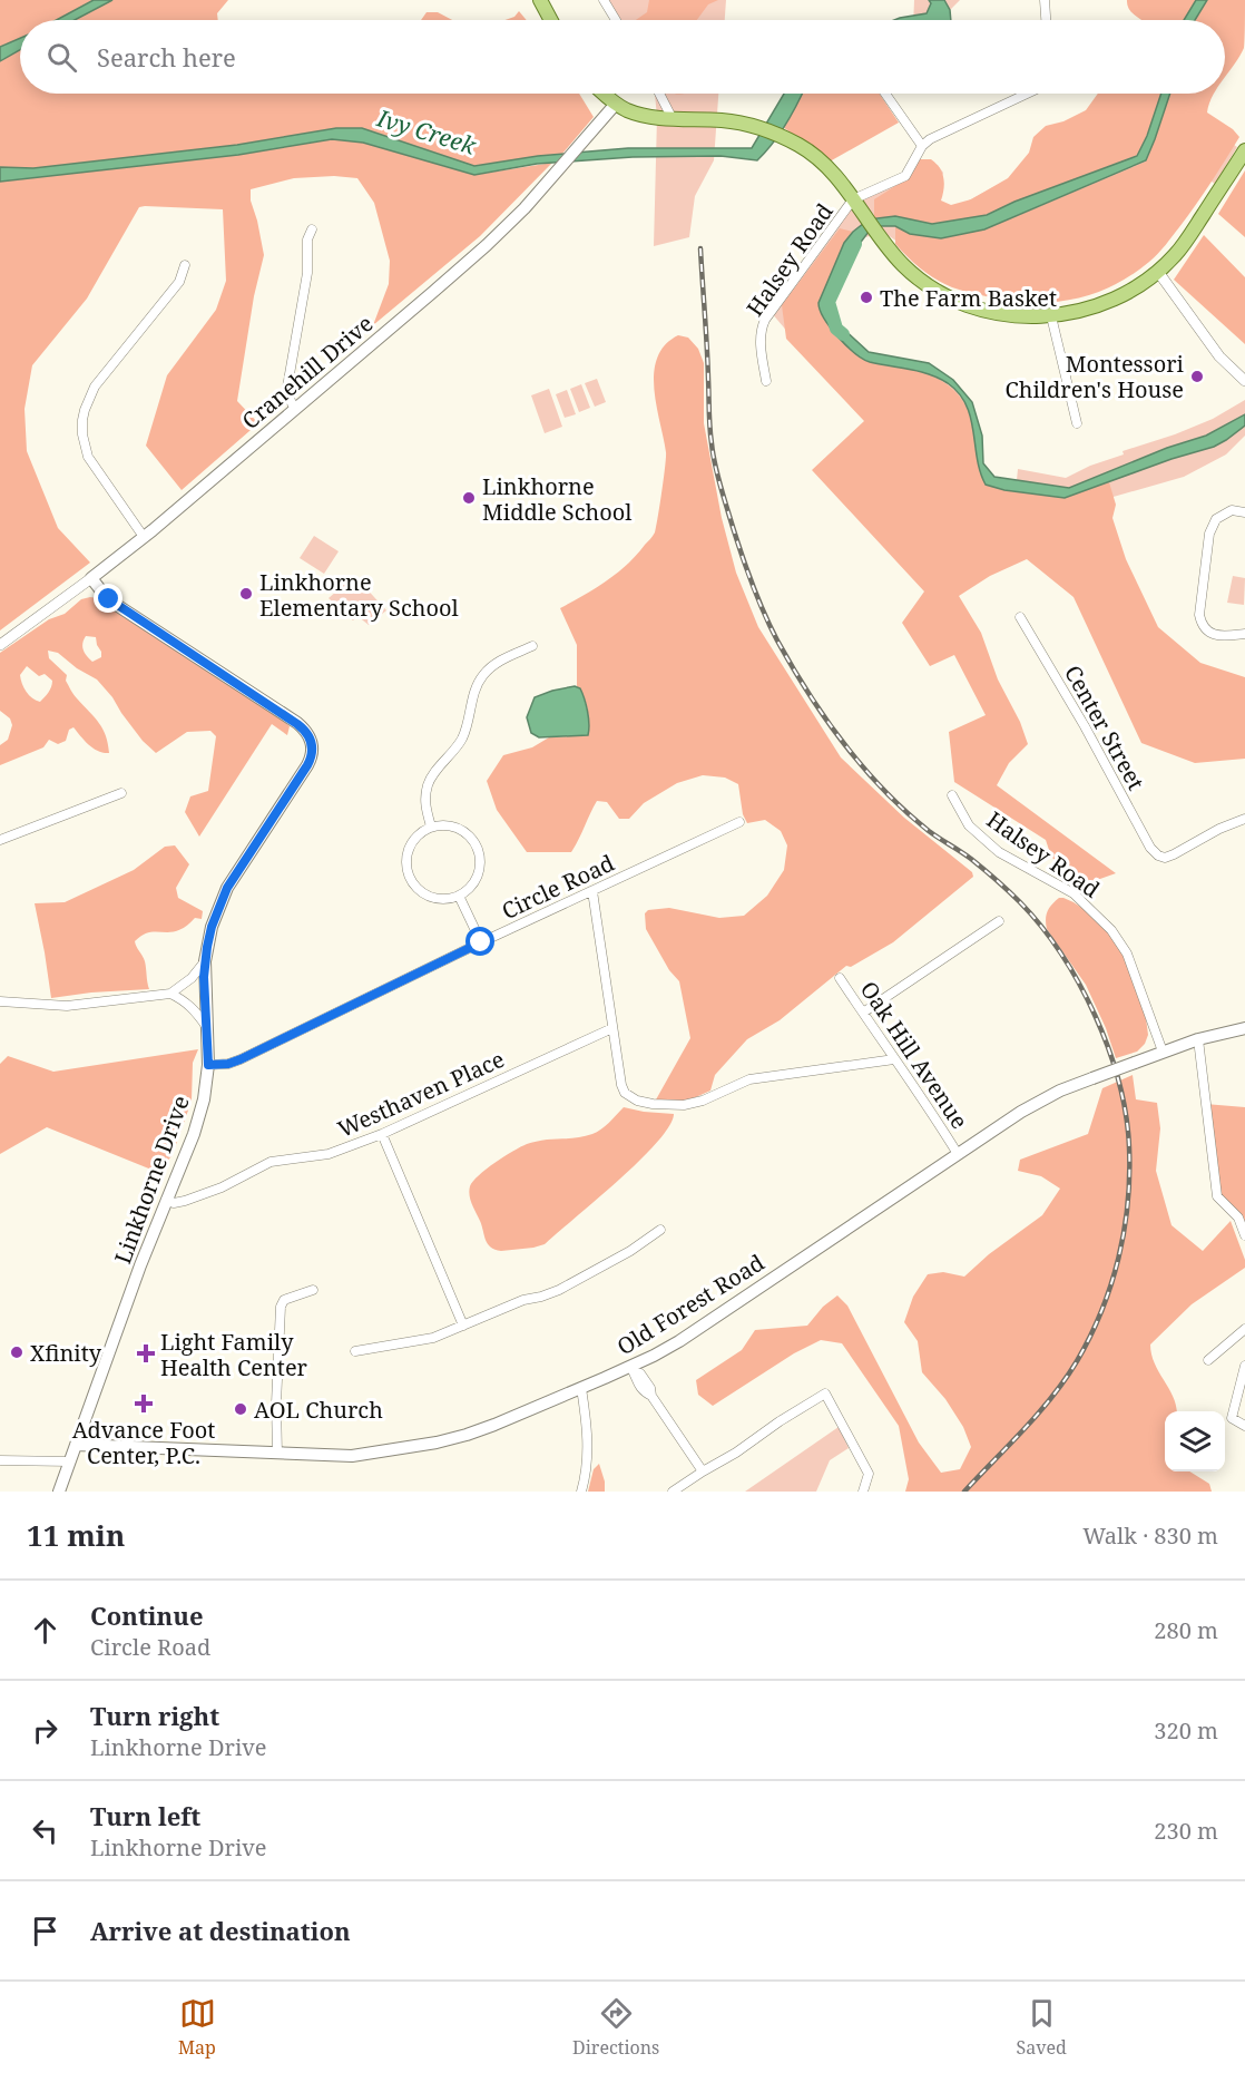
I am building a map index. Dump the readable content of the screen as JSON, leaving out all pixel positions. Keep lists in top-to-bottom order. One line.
{"streets":{"main road":["Cranehill Drive","Linkhorne Drive","Old Forest Road"],"street":["Halsey Road","Center Street","Circle Road","Oak Hill Avenue","Westhaven Place"]},"crossings":[["Halsey Road","Old Forest Road"],["Cranehill Drive","Linkhorne Drive"],["Circle Road","Linkhorne Drive"],["Oak Hill Avenue","Old Forest Road"],["Westhaven Place","Linkhorne Drive"],["Linkhorne Drive","Old Forest Road"]],"water":["Ivy Creek"],"places":{"other":["The Farm Basket","Montessori Children's House","Linkhorne Middle School","Linkhorne Elementary School","Xfinity","AOL Church"],"health":["Light Family Health Center","Advance Foot Center, P.C."]},"page":{"search":"Search here","heading":["11 min","Walk · 830 m"],"list":[["Continue","Circle Road","280 m"],["Turn right","Linkhorne Drive","320 m"],["Turn left","Linkhorne Drive","230 m"],"Arrive at destination"],"nav":["Map","Directions","Saved"]}}
